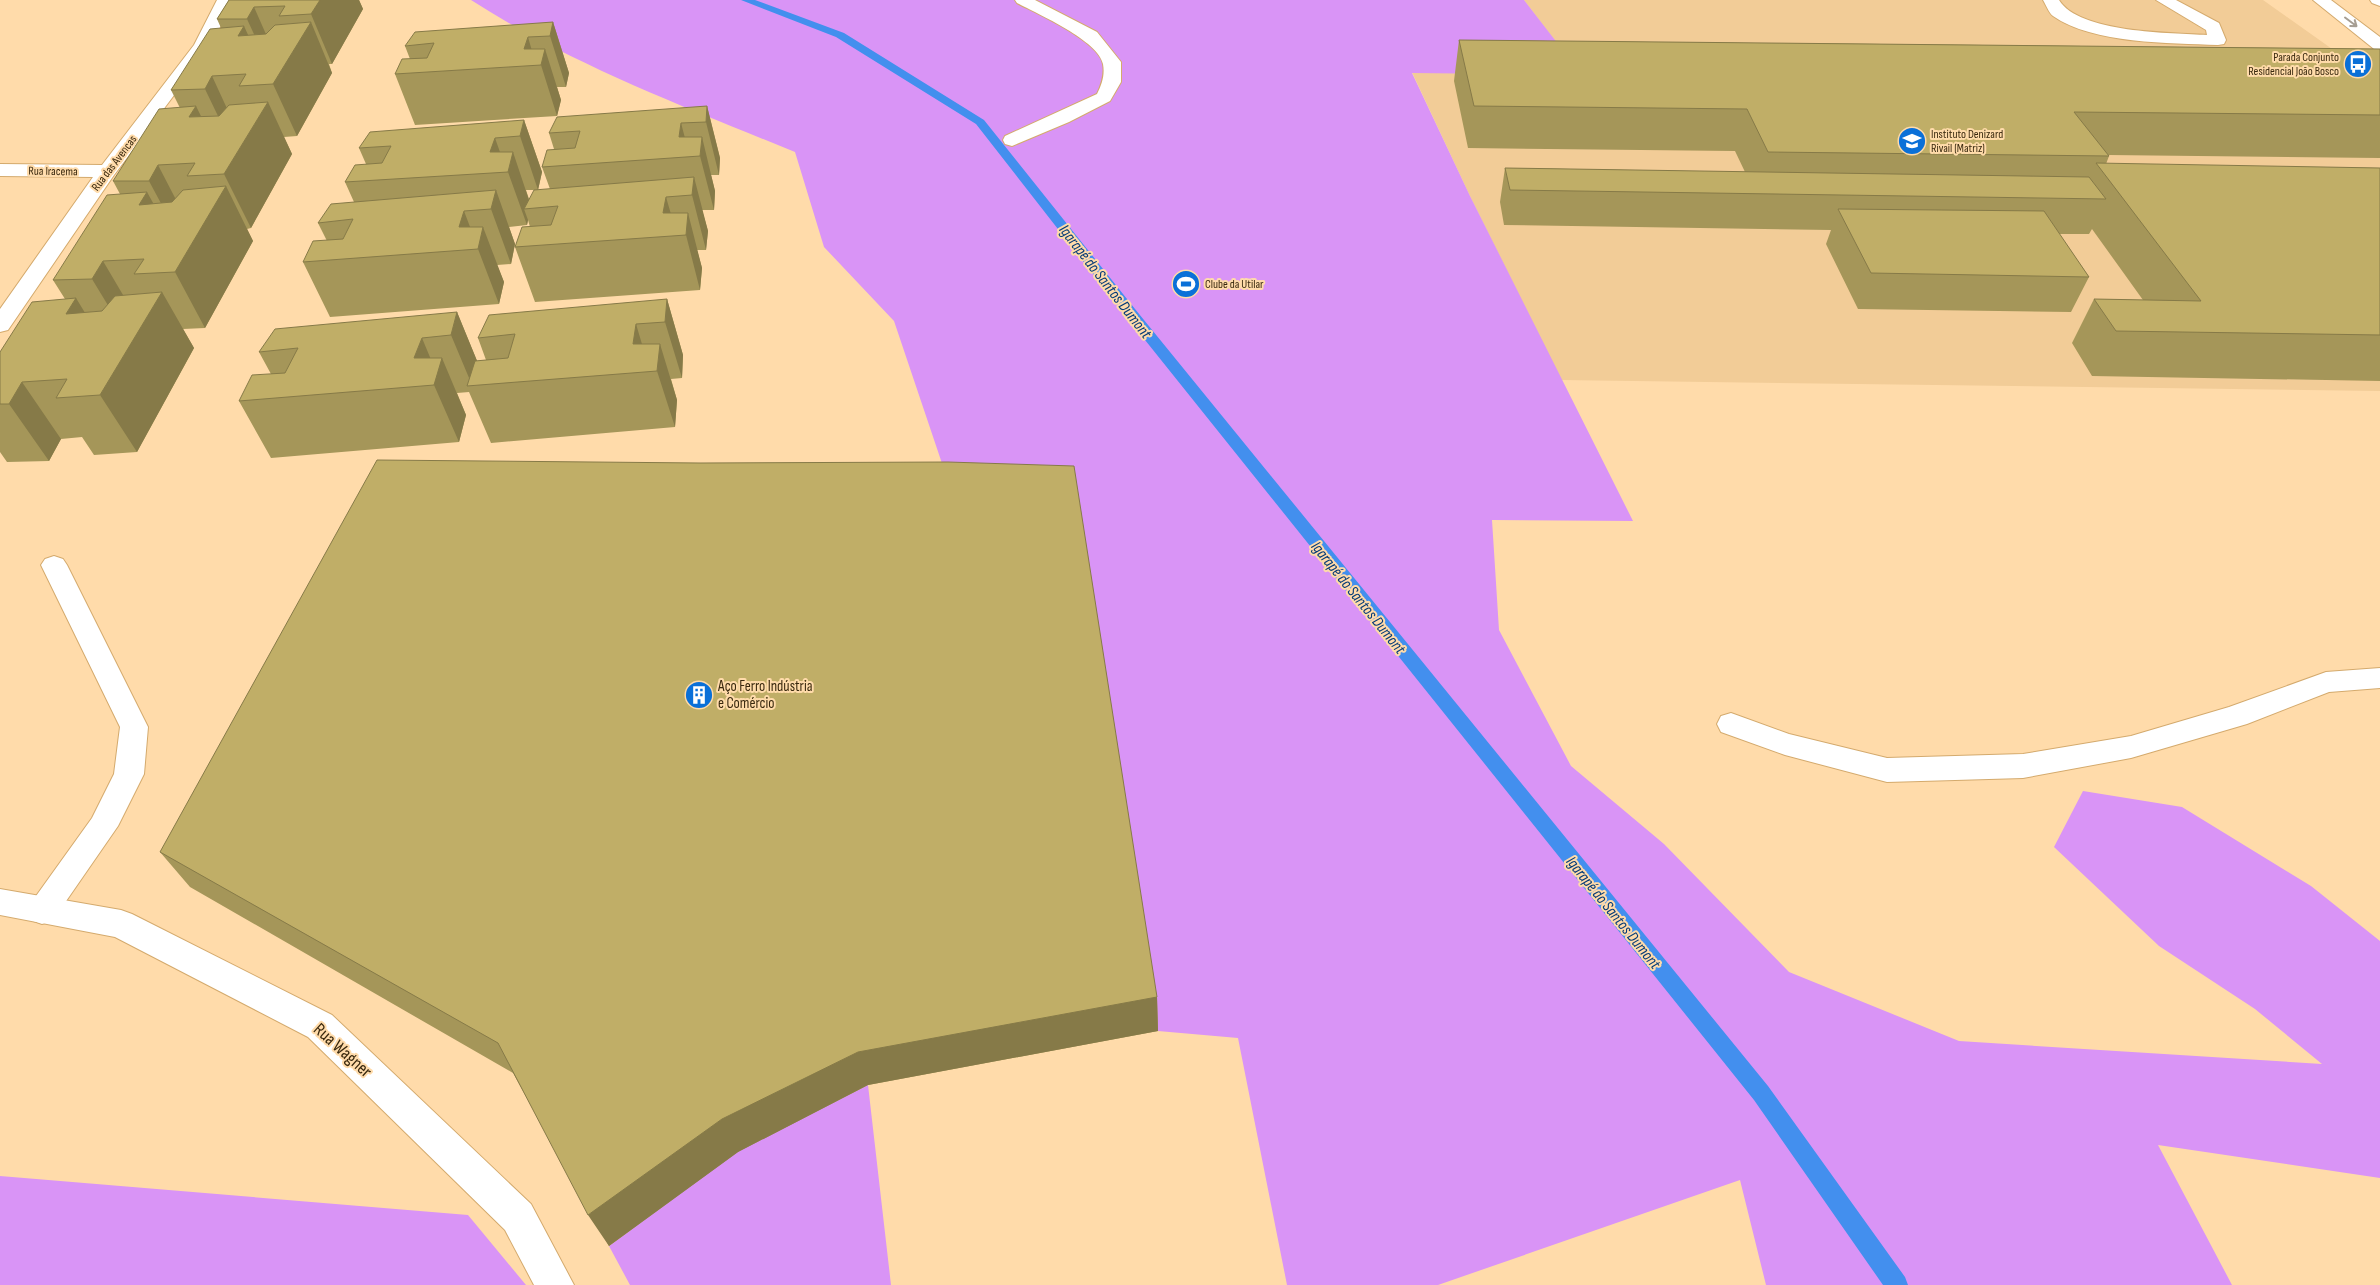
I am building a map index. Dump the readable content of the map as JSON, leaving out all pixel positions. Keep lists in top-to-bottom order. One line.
{"streets":{"main road":["Rua das Avencas","Rua Iracema","Rua Wagner"]},"crossings":[["Rua das Avencas","Rua Iracema"]],"water":["Igarapé do Santos Dumont"],"places":{"bus stop":["Parada Conjunto Residencial João Bosco"],"school or university":["Instituto Denizard Rivail (Matriz)"],"sports":["Clube da Utilar"],"building":["Aço Ferro Indústria e Comércio"]}}
